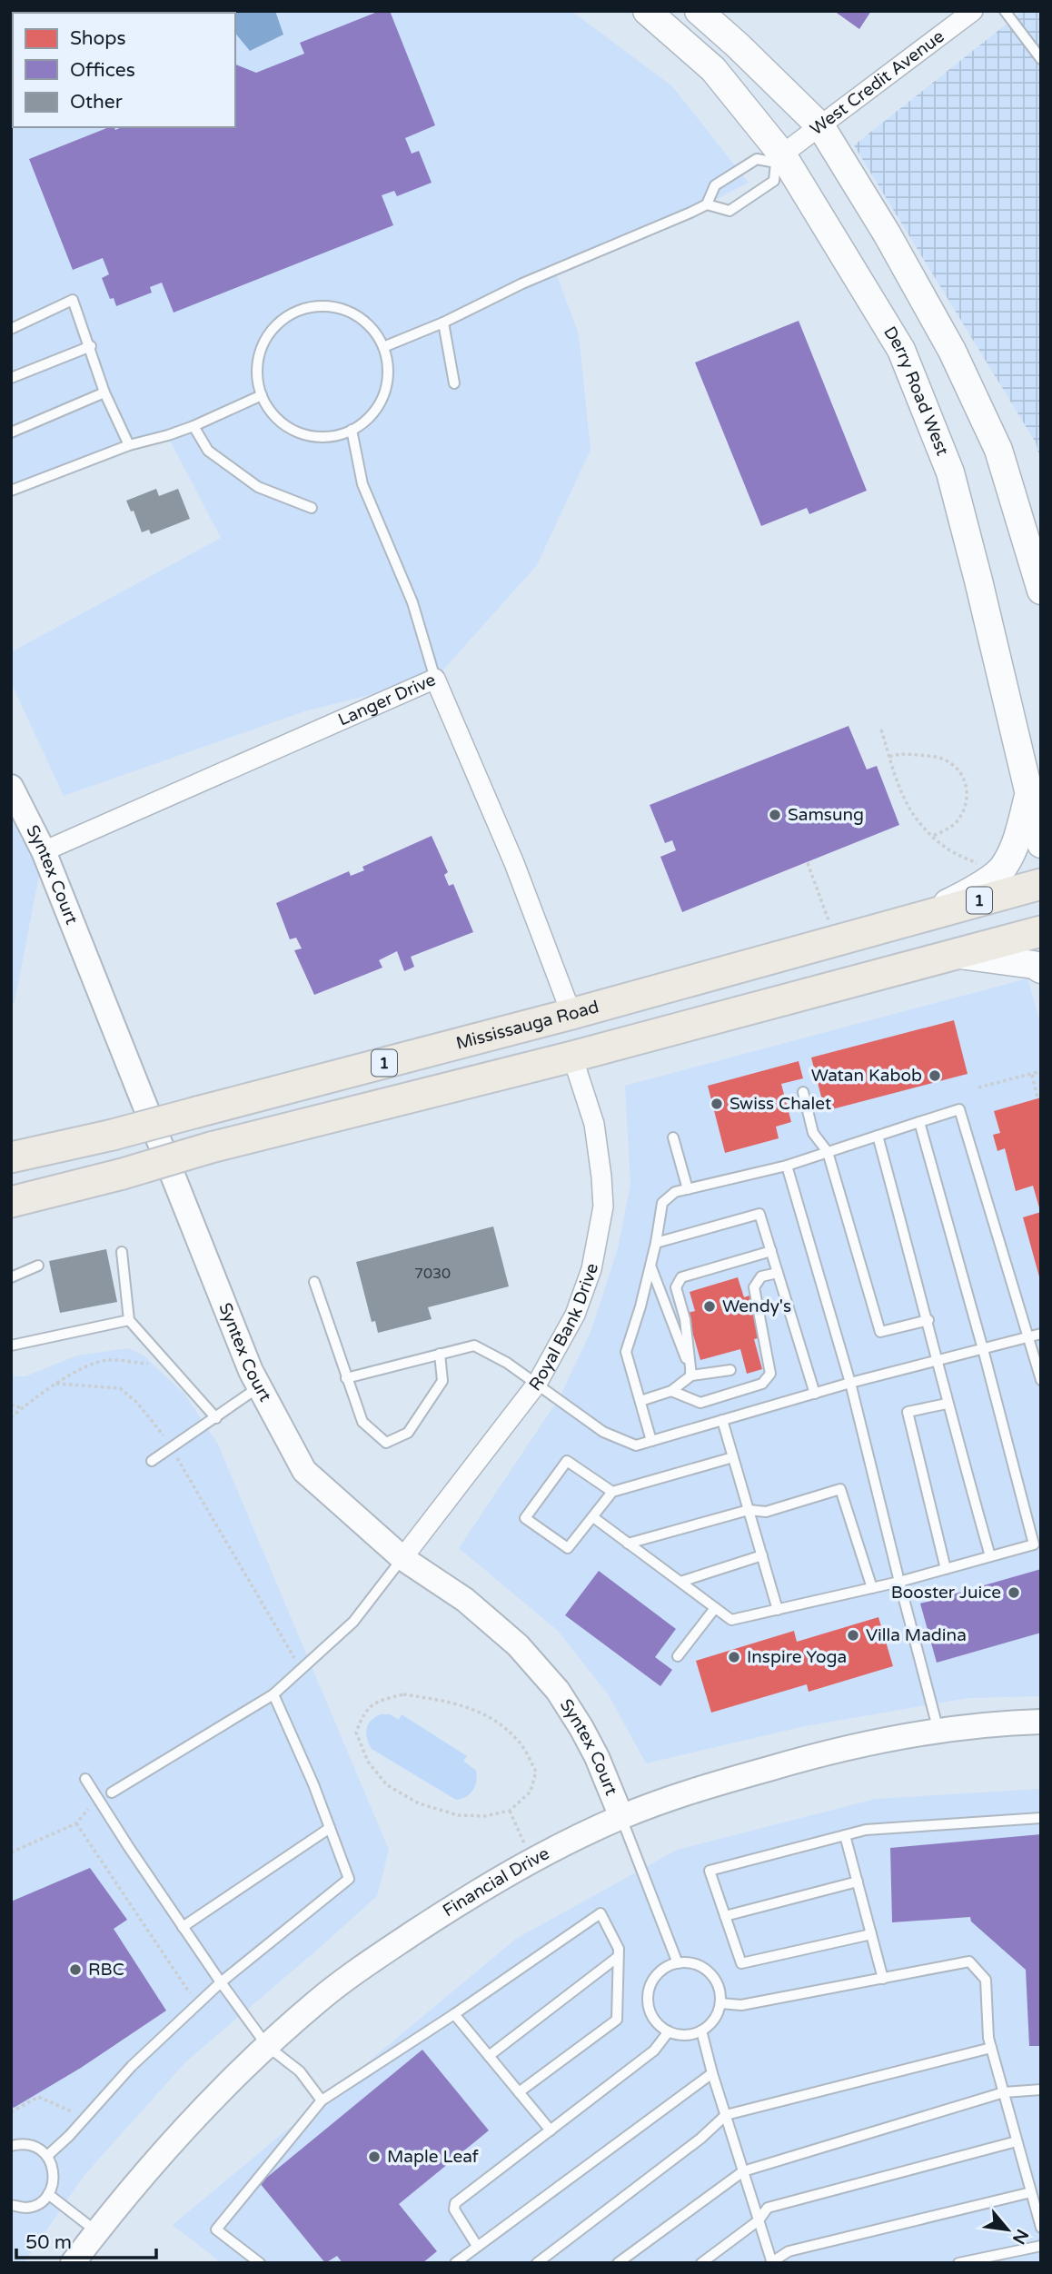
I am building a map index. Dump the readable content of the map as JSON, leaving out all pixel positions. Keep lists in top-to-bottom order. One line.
{"streets":{"main road":["Derry Road West","1","Mississauga Road"],"street":["West Credit Avenue","Langer Drive","Syntex Court","Royal Bank Drive","Financial Drive"]},"crossings":[["West Credit Avenue","Derry Road West"],["Langer Drive","Syntex Court"],["Langer Drive","Mississauga Road"],["Syntex Court","Royal Bank Drive"],["Syntex Court","Financial Drive"],["1","Royal Bank Drive"]],"places":["Samsung","Watan Kabob","Swiss Chalet","Wendy's","Booster Juice","Villa Madina","Inspire Yoga","RBC","Maple Leaf"],"house_numbers":["7030"],"legend":["Shops","Offices","Other"],"scale_bar":"50 m","north":"bottom right"}
